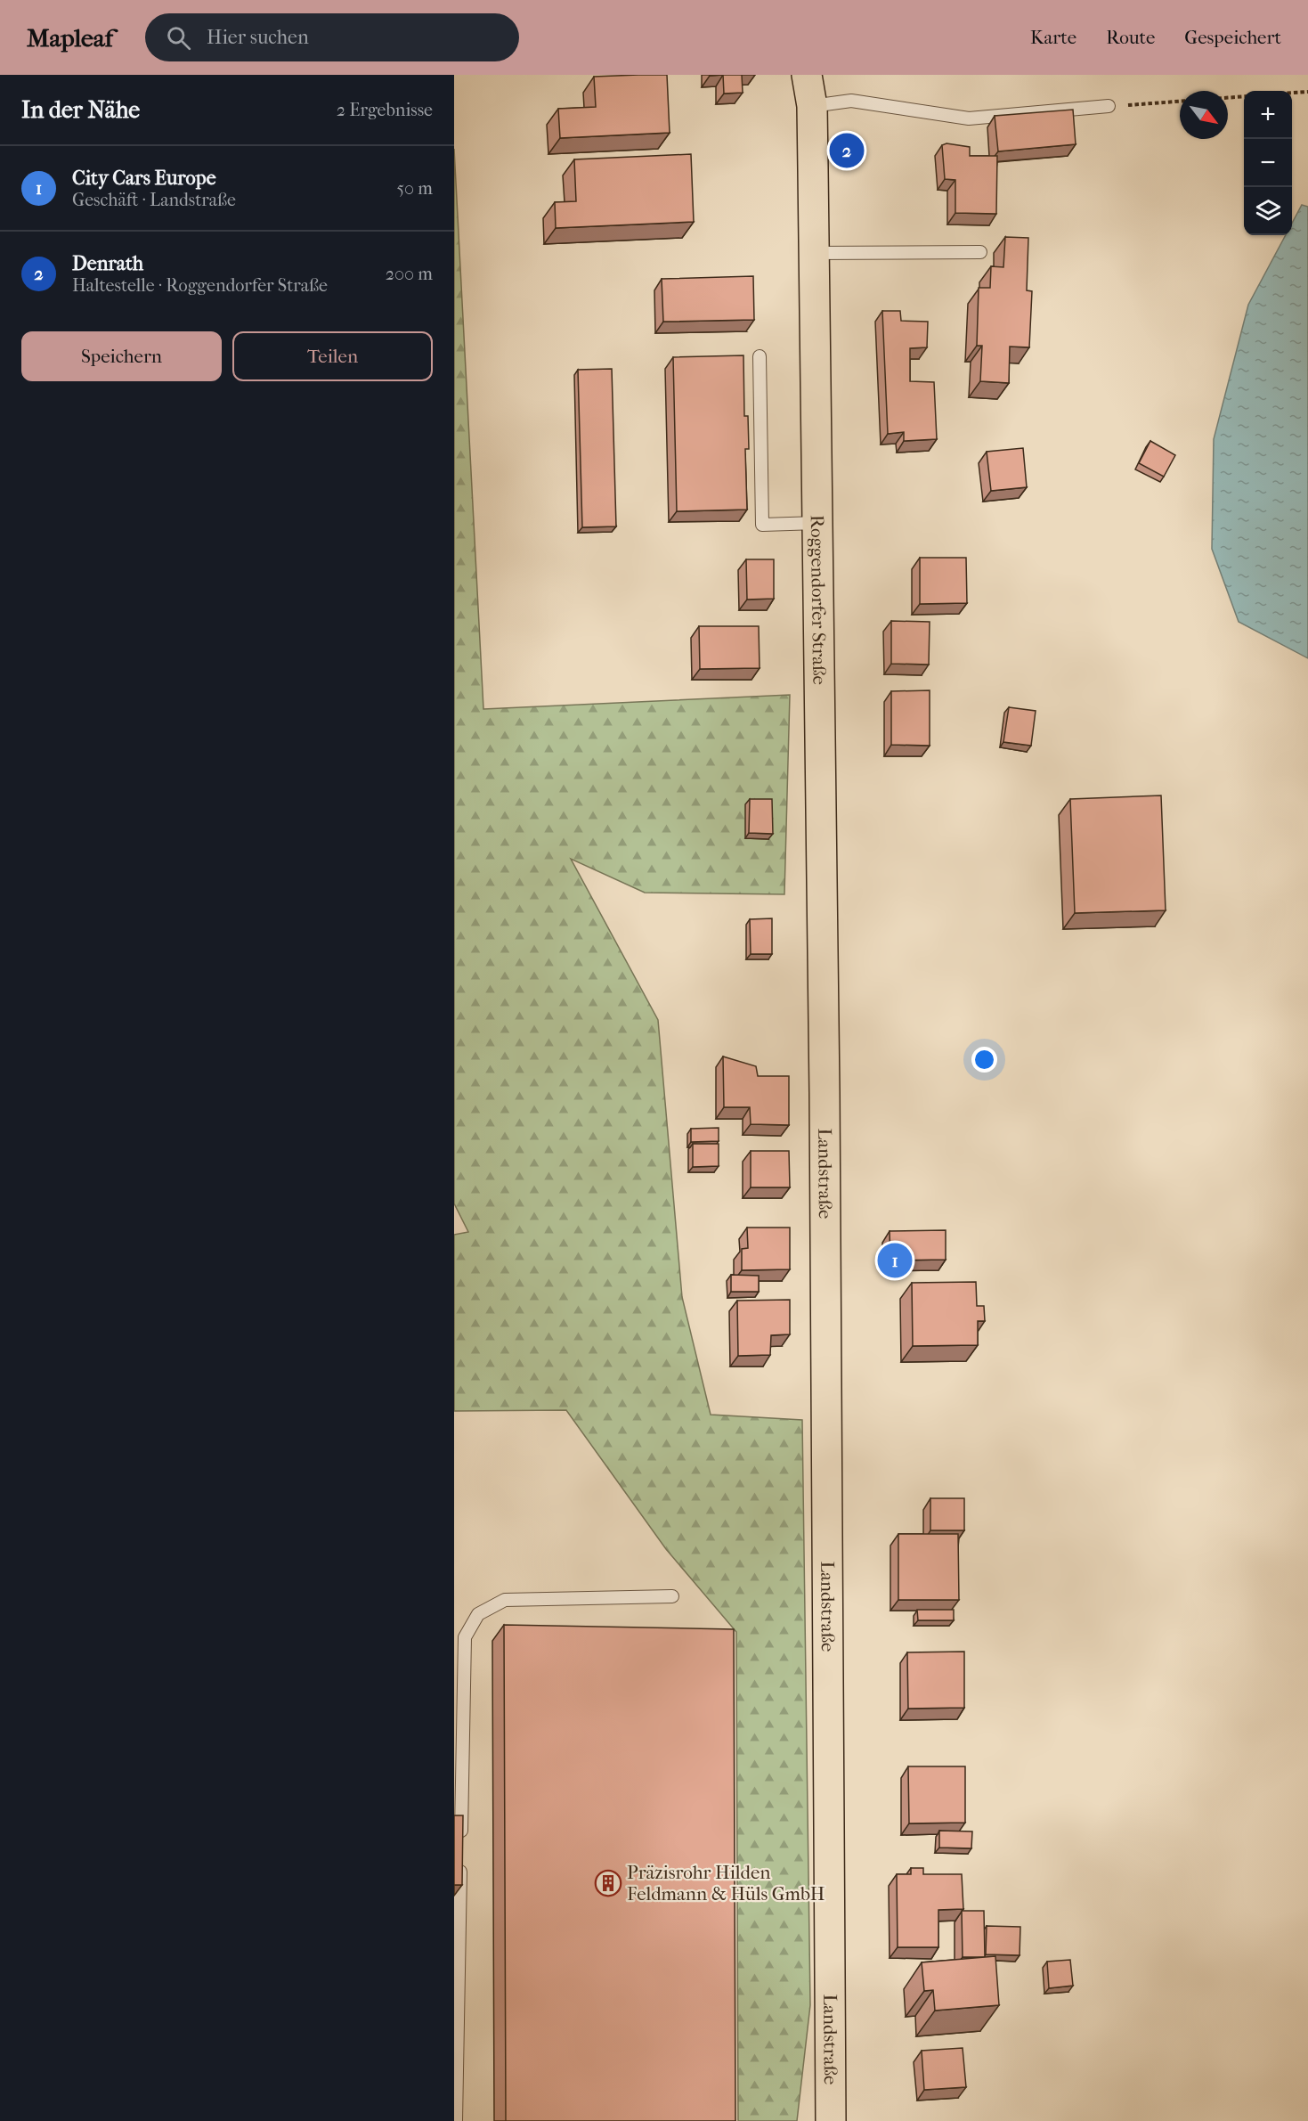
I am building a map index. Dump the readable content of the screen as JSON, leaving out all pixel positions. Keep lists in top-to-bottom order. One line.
{"streets":{"main road":["Roggendorfer Straße","Landstraße"]},"crossings":[["Roggendorfer Straße","Landstraße"]],"places":{"building":["Präzisrohr Hilden Feldmann & Hüls GmbH"]},"north":"bottom right","page":{"header":"Mapleaf","search":"Hier suchen","nav":["Karte","Route","Gespeichert"],"heading":["In der Nähe","2 Ergebnisse"],"map_buttons":["+","−"],"pins":["2","1"],"list":[{"mark":"1","name":"City Cars Europe","note":"Geschäft · Landstraße","value":"50 m"},{"mark":"2","name":"Denrath","note":"Haltestelle · Roggendorfer Straße","value":"200 m"}],"buttons":["Speichern","Teilen"]}}
